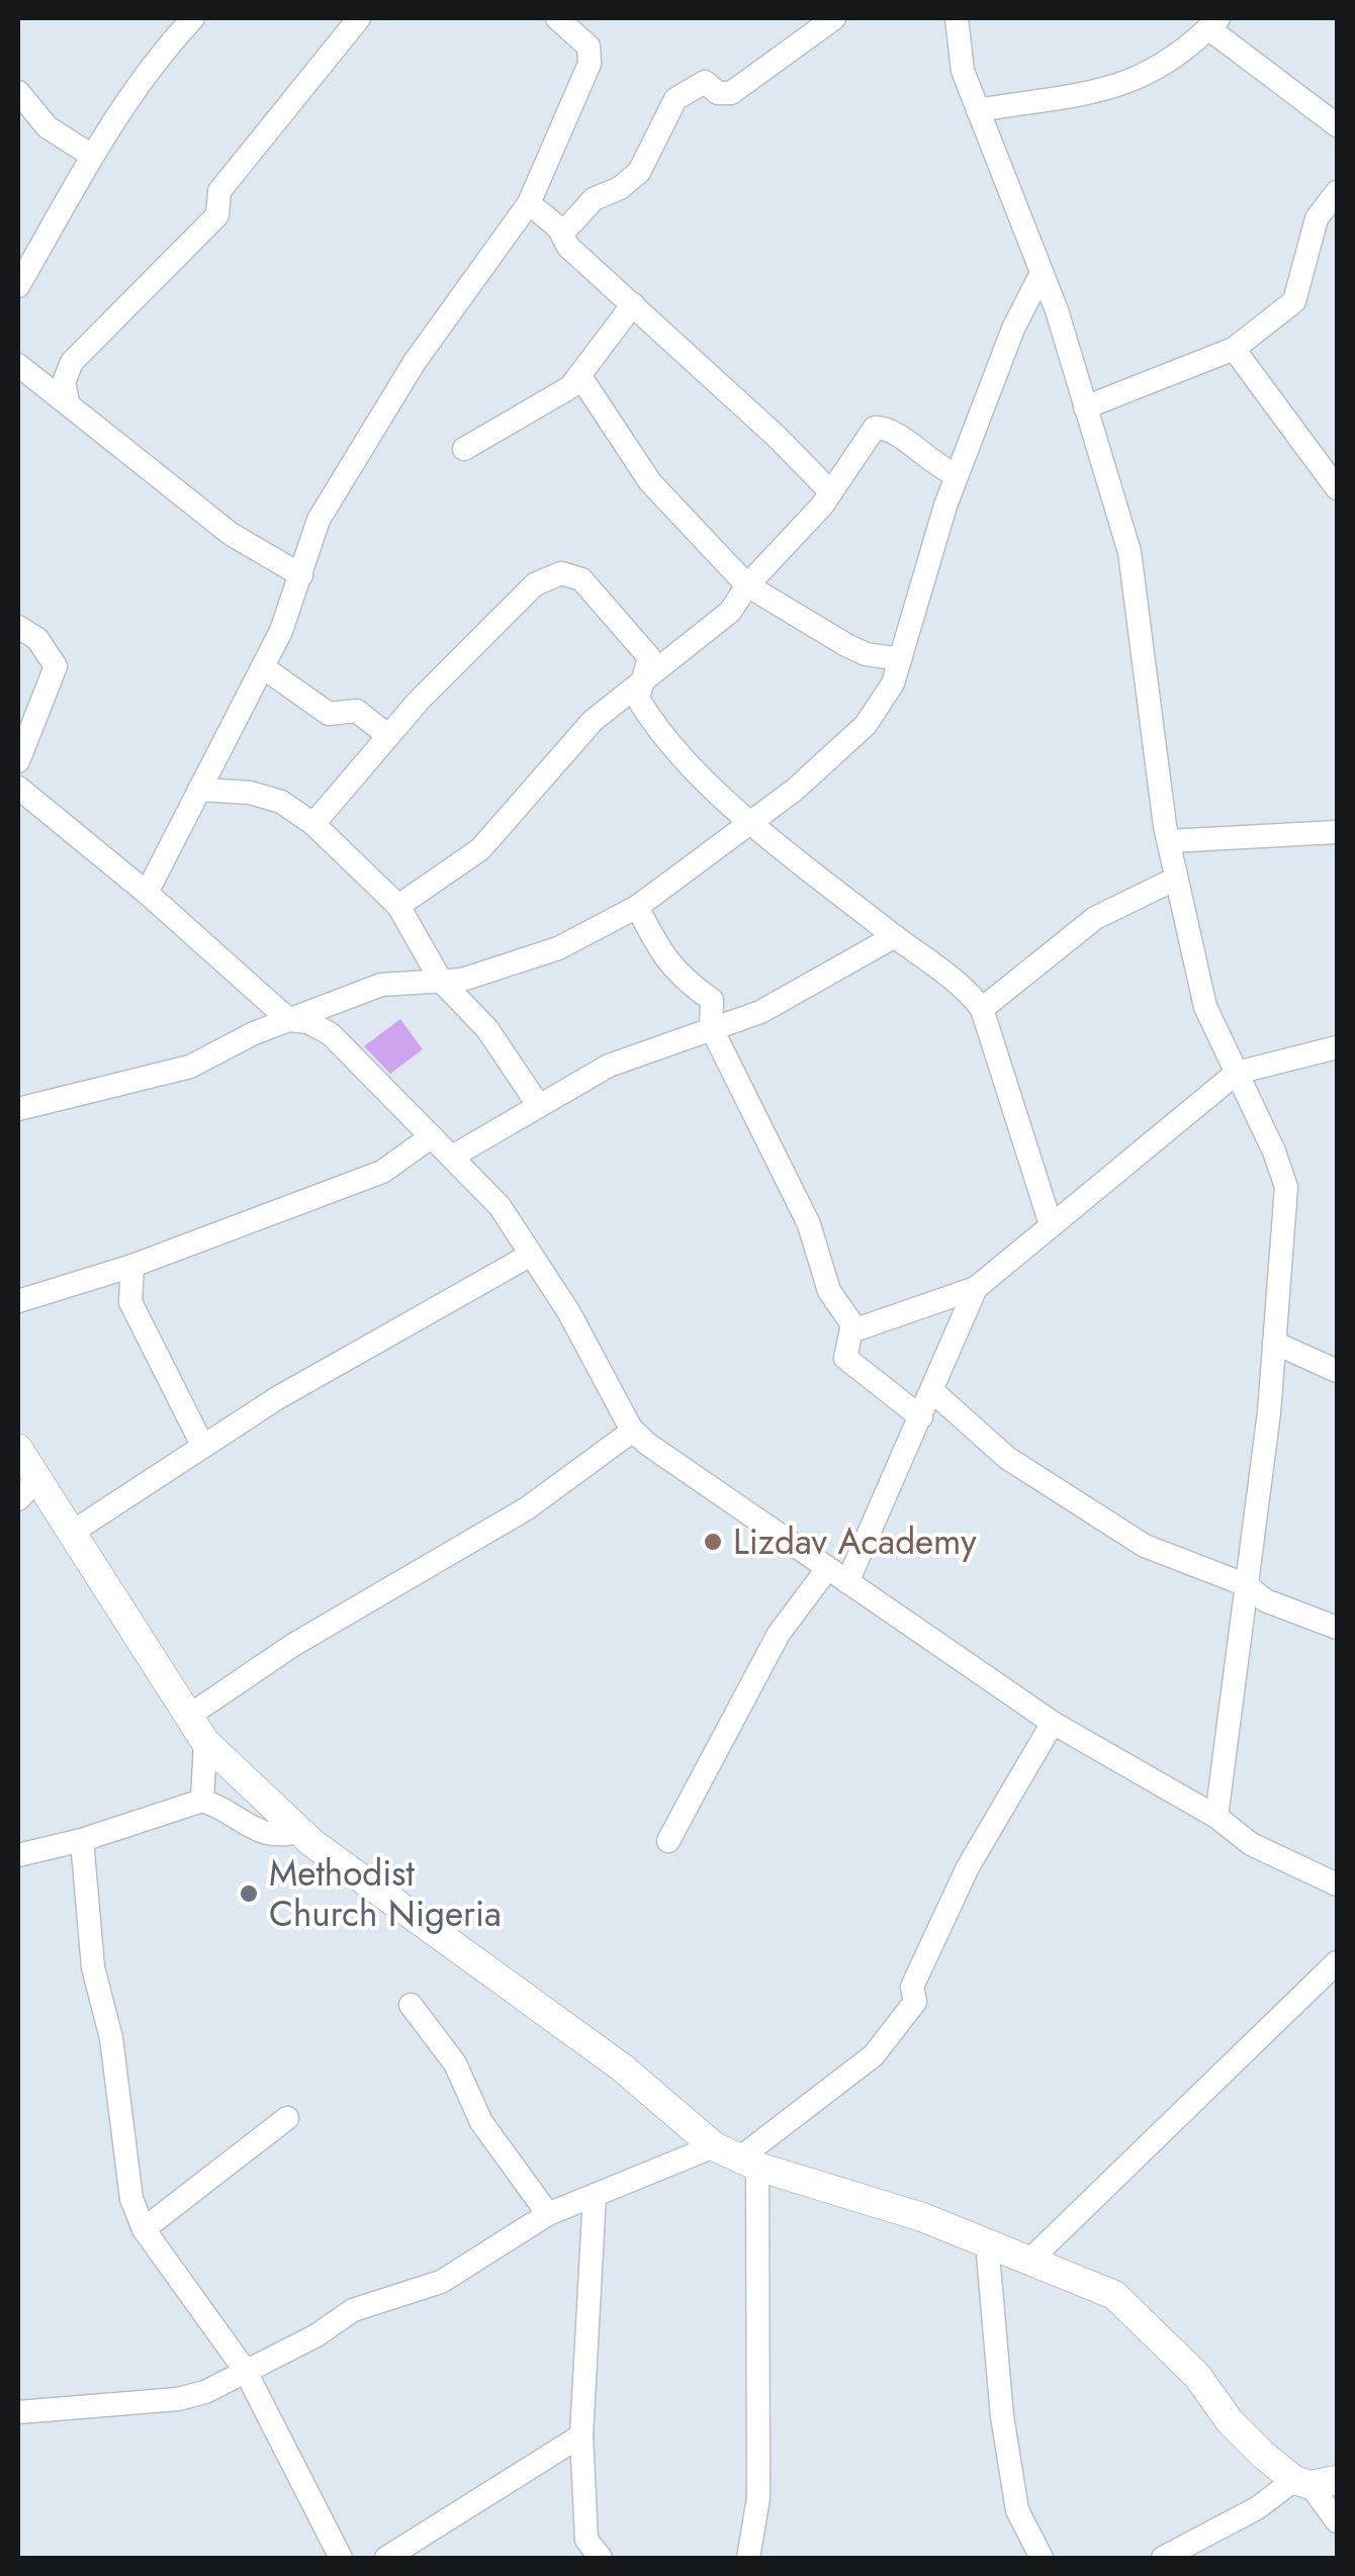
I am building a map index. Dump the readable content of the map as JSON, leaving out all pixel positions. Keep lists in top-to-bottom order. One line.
{"places":["Lizdav Academy","Methodist Church Nigeria"]}
